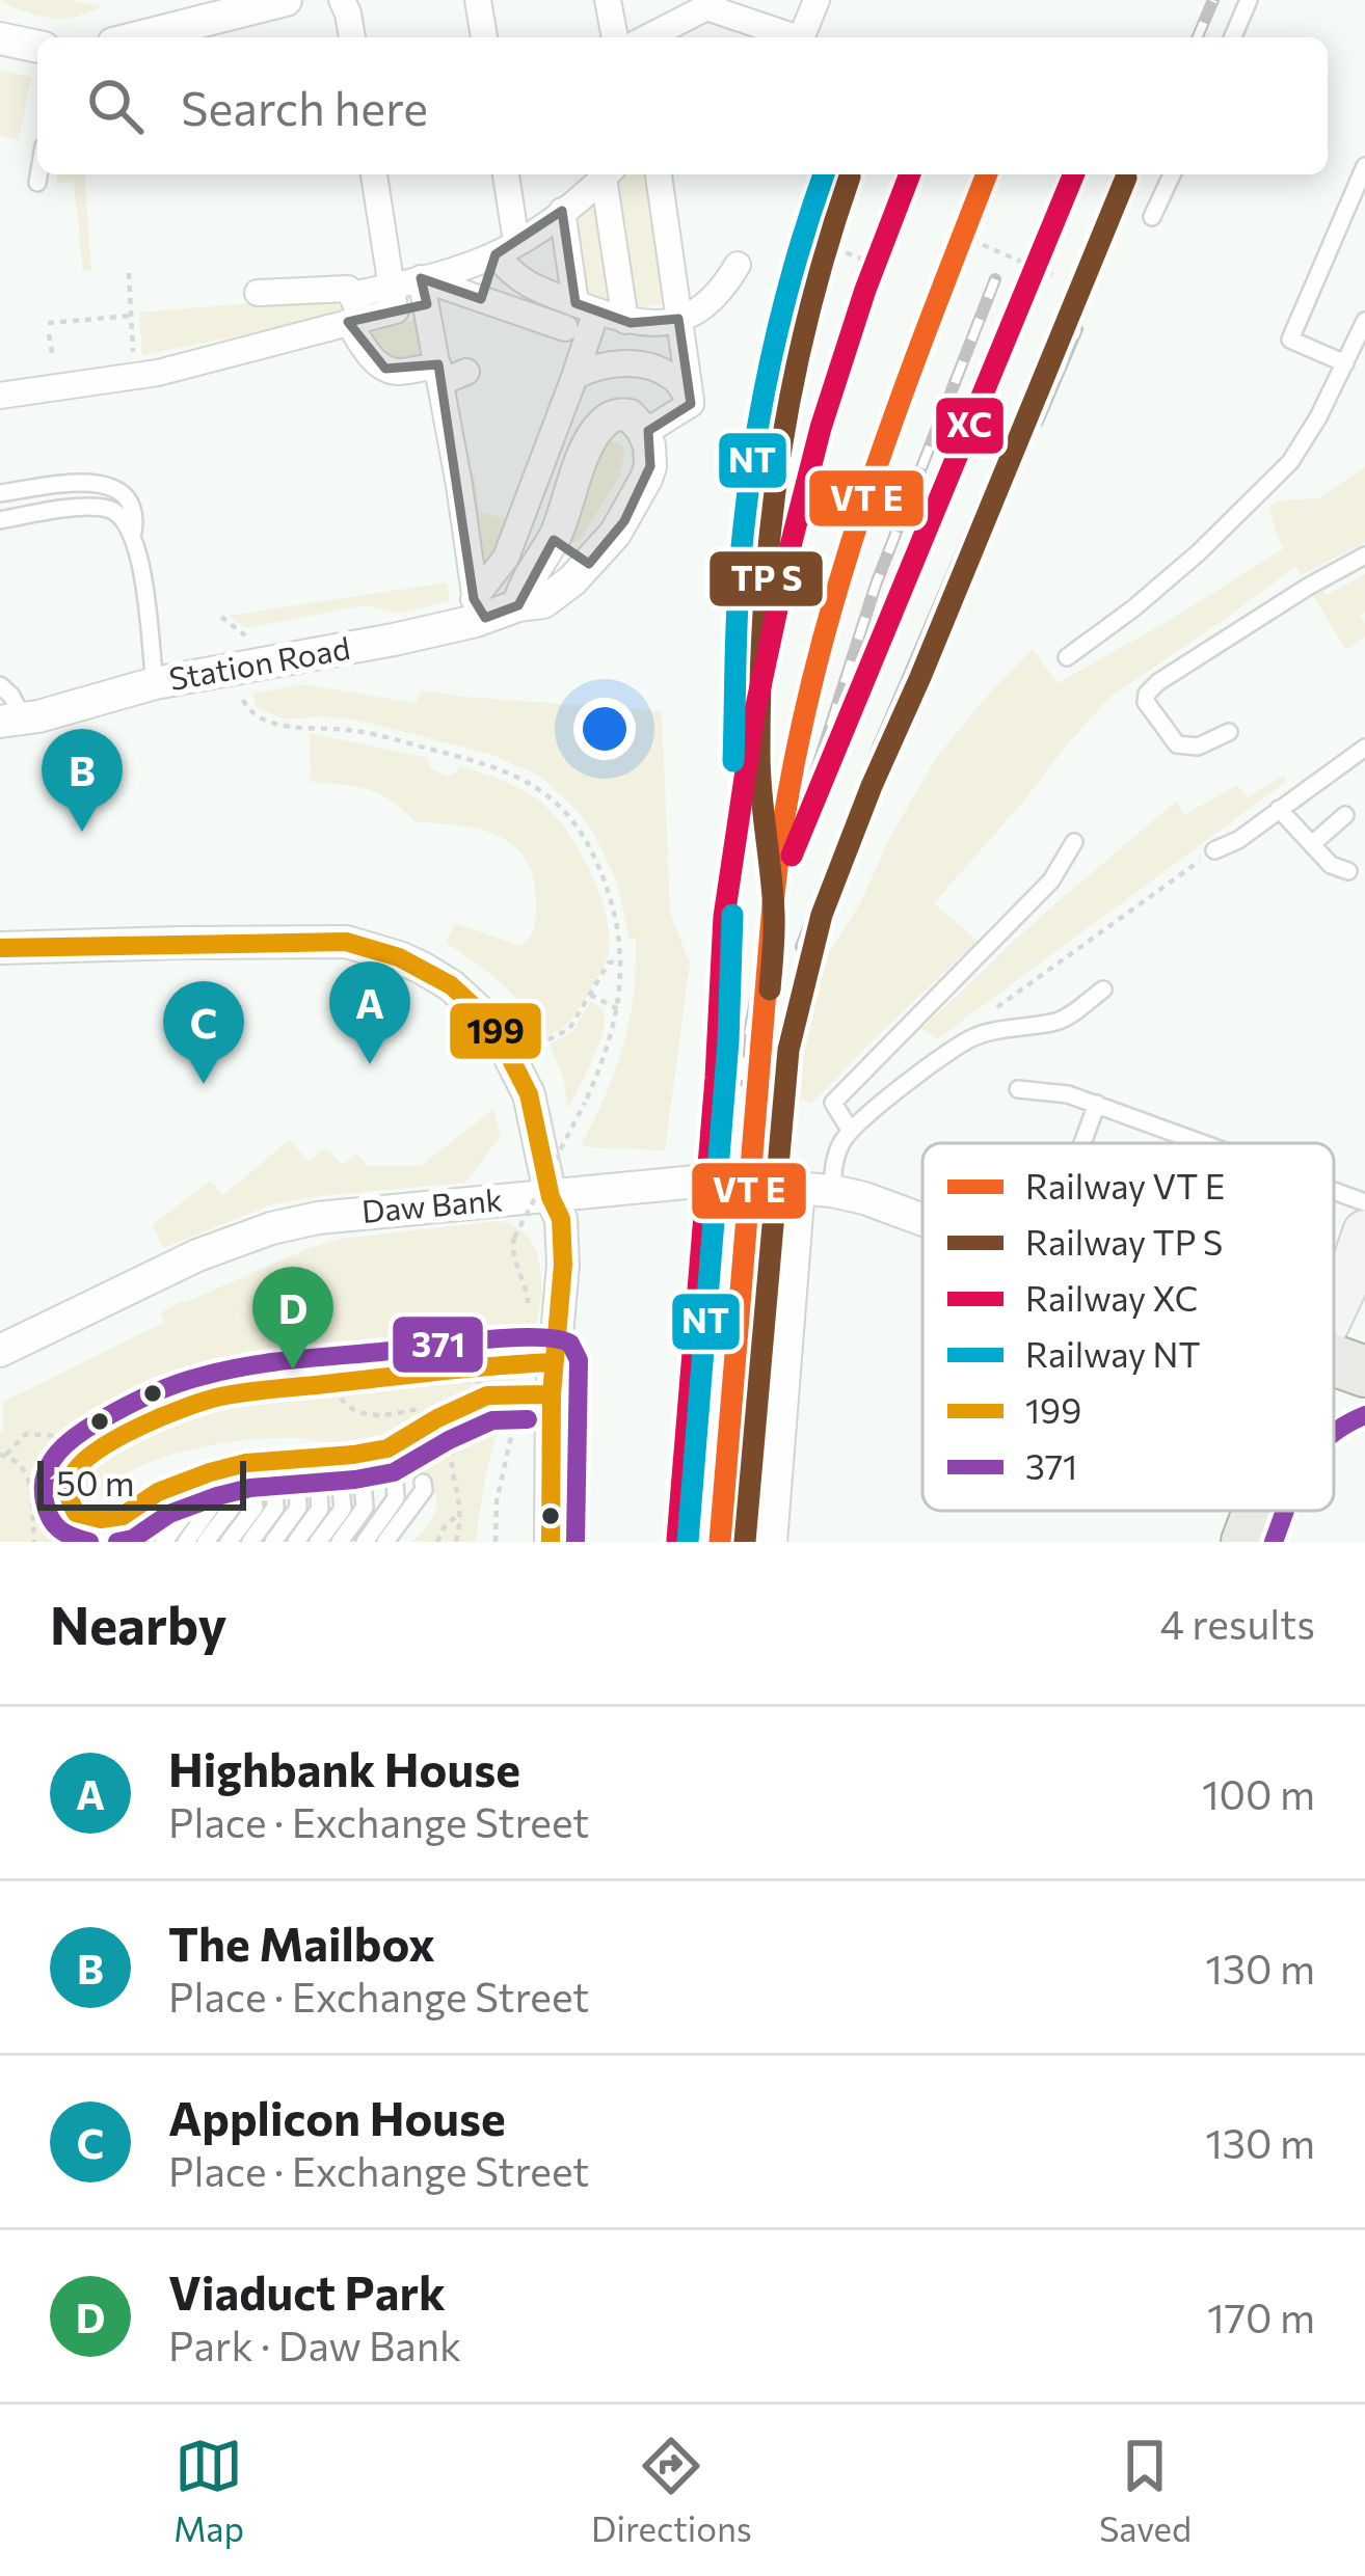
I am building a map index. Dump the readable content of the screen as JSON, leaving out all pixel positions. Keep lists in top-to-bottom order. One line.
{"streets":{"street":["Station Road","Daw Bank"]},"lines":["rail line XC","rail line NT","transit line 199","transit line 371"],"legend":["Railway VT E","Railway TP S","Railway XC","Railway NT","199","371"],"scale_bar":"50 m","page":{"search":"Search here","pins":["B","A","C","D"],"scale":"50 m","heading":["Nearby","4 results"],"list":[{"mark":"A","name":"Highbank House","note":"Place · Exchange Street","value":"100 m"},{"mark":"B","name":"The Mailbox","note":"Place · Exchange Street","value":"130 m"},{"mark":"C","name":"Applicon House","note":"Place · Exchange Street","value":"130 m"},{"mark":"D","name":"Viaduct Park","note":"Park · Daw Bank","value":"170 m"}],"nav":["Map","Directions","Saved"]}}
